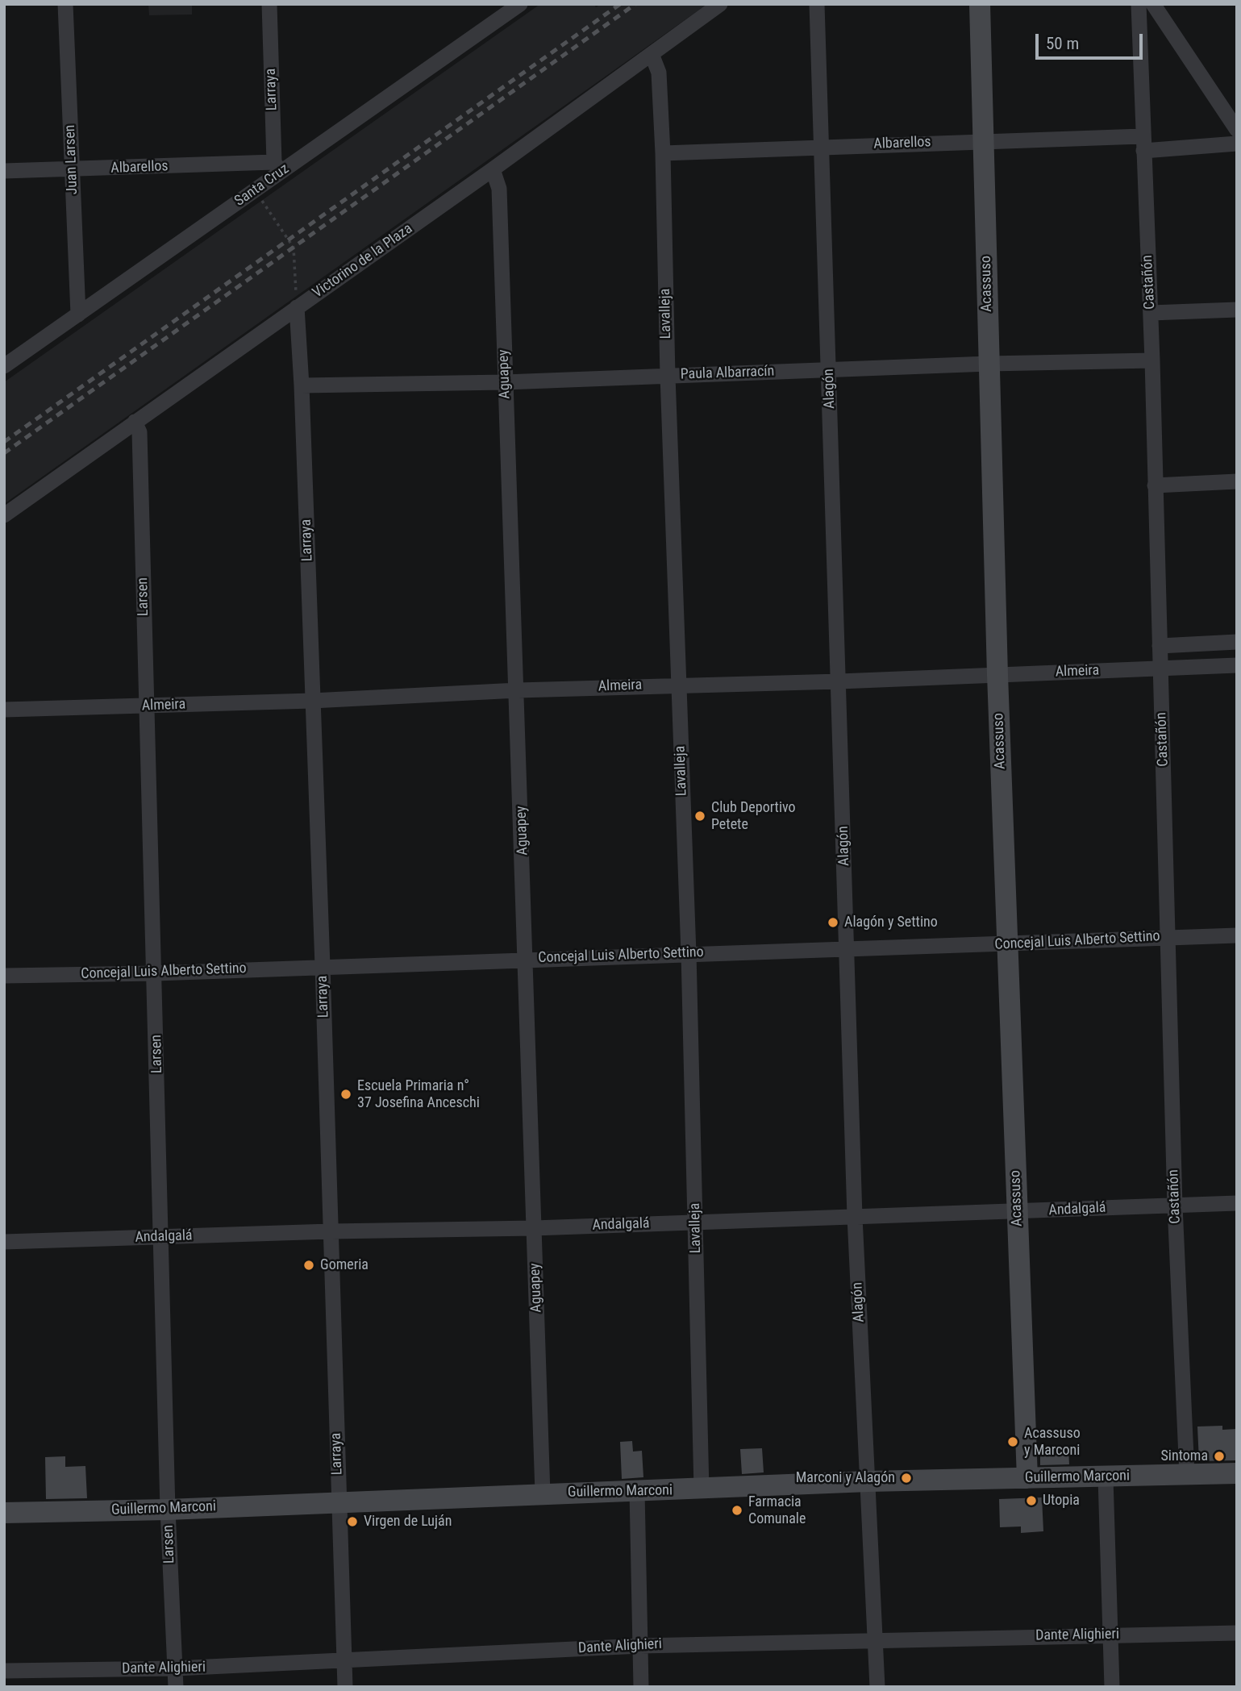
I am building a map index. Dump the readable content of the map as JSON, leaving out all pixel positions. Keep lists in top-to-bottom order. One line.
{"streets":{"street":["Larraya","Albarellos","Juan Larsen","Santa Cruz","Victorino de la Plaza","Castañón","Acassuso","Lavalleja","Paula Albarracín","Aguapey","Alagón","Larsen","Almeira","Concejal Luis Alberto Settino","Andalgalá","Guillermo Marconi","Dante Alighieri"]},"crossings":[["Larraya","Albarellos"],["Larraya","Santa Cruz"],["Larraya","Victorino de la Plaza"],["Larraya","Paula Albarracín"],["Larraya","Almeira"],["Larraya","Concejal Luis Alberto Settino"],["Larraya","Andalgalá"],["Larraya","Guillermo Marconi"],["Larraya","Dante Alighieri"],["Albarellos","Juan Larsen"],["Albarellos","Santa Cruz"],["Albarellos","Castañón"],["Albarellos","Acassuso"],["Albarellos","Lavalleja"],["Albarellos","Alagón"],["Juan Larsen","Santa Cruz"],["Victorino de la Plaza","Lavalleja"],["Victorino de la Plaza","Aguapey"],["Victorino de la Plaza","Larsen"],["Castañón","Paula Albarracín"],["Castañón","Almeira"],["Castañón","Concejal Luis Alberto Settino"],["Castañón","Andalgalá"],["Castañón","Guillermo Marconi"],["Acassuso","Paula Albarracín"],["Acassuso","Almeira"],["Acassuso","Concejal Luis Alberto Settino"],["Acassuso","Andalgalá"],["Acassuso","Guillermo Marconi"],["Lavalleja","Paula Albarracín"],["Lavalleja","Almeira"],["Lavalleja","Concejal Luis Alberto Settino"],["Lavalleja","Andalgalá"],["Lavalleja","Guillermo Marconi"],["Paula Albarracín","Aguapey"],["Paula Albarracín","Alagón"],["Aguapey","Almeira"],["Aguapey","Concejal Luis Alberto Settino"],["Aguapey","Andalgalá"],["Aguapey","Guillermo Marconi"],["Alagón","Almeira"],["Alagón","Concejal Luis Alberto Settino"],["Alagón","Andalgalá"],["Alagón","Guillermo Marconi"],["Alagón","Dante Alighieri"],["Larsen","Almeira"],["Larsen","Concejal Luis Alberto Settino"],["Larsen","Andalgalá"],["Larsen","Guillermo Marconi"],["Larsen","Dante Alighieri"]],"places":["Club Deportivo Petete","Alagón y Settino","Escuela Primaria n° 37 Josefina Anceschi","Gomeria","Acassuso y Marconi","Sintoma","Marconi y Alagón","Utopia","Farmacia Comunale","Virgen de Luján"],"scale_bar":"50 m"}
